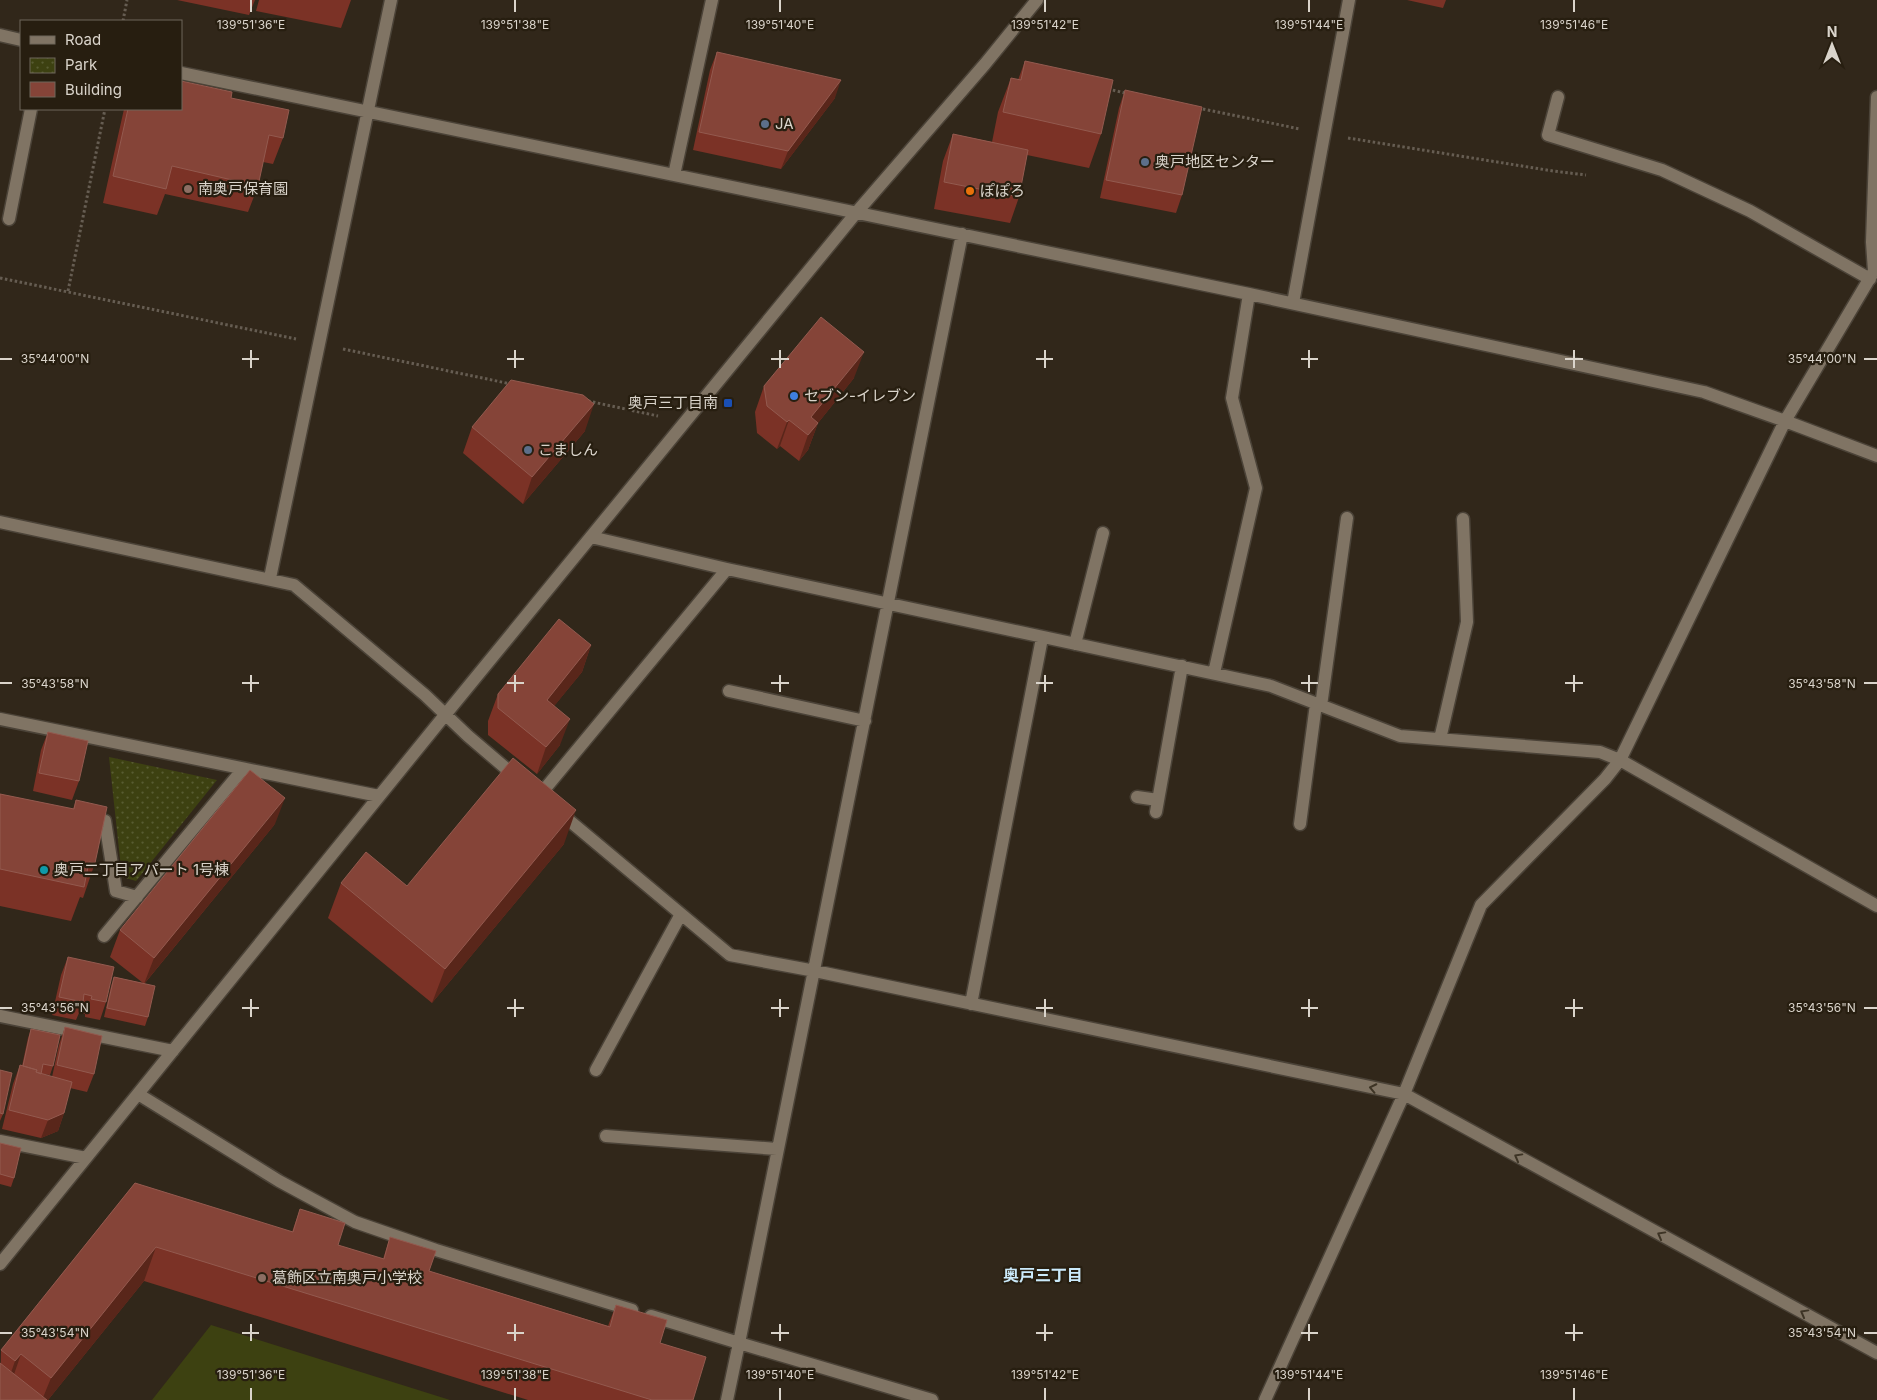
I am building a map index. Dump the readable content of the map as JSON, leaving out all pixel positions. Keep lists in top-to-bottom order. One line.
{"districts":["奥戸三丁目"],"places":{"other":["JA","奥戸地区センター","南奥戸保育園","ぽぽろ","セブン-イレブン","こましん","奥戸二丁目アパート 1号棟","葛飾区立南奥戸小学校"],"transit":["奥戸三丁目南"]},"legend":["Road","Park","Building"],"north":"top","coordinates":["139°51'36\"E","139°51'38\"E","139°51'40\"E","139°51'42\"E","139°51'44\"E","139°51'46\"E","35°44'00\"N","35°43'58\"N","35°43'56\"N","35°43'54\"N"]}
